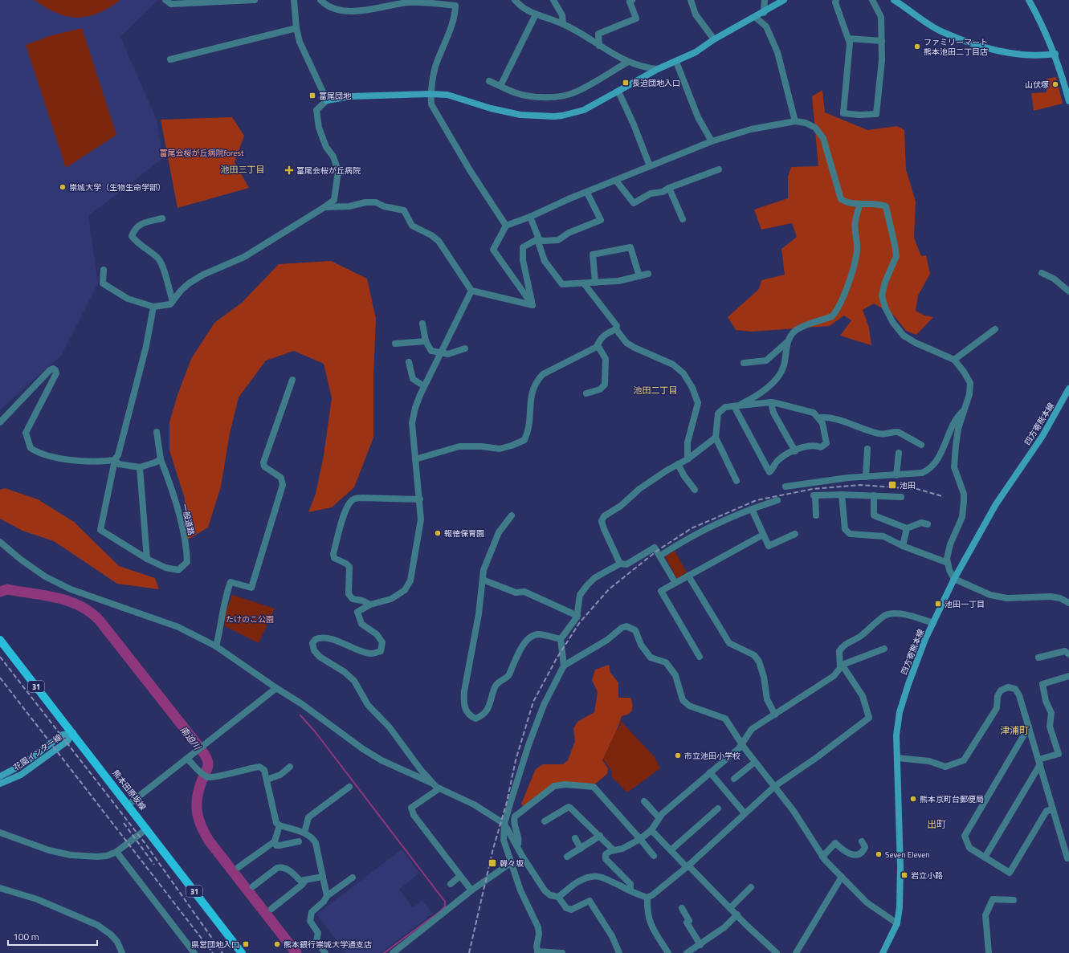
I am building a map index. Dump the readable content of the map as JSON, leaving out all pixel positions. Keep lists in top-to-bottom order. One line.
{"streets":{"main road":["四方寄熊本線","31","花園インター線","熊本田原坂線"],"street":["一般道路"]},"crossings":[["花園インター線","熊本田原坂線"]],"districts":["池田三丁目","池田二丁目","津浦町","出町"],"water":["南迫川"],"parks":["富尾会桜が丘病院forest","たけのこ公園"],"places":{"other":["ファミリーマート 熊本池田二丁目店","山伏塚","崇城大学（生物生命学部）","報徳保育園","市立池田小学校","熊本京町台郵便局","Seven Eleven","熊本銀行崇城大学通支店"],"transit":["長迫団地入口","富尾団地","池田","池田一丁目","韓々坂","岩立小路","県営団地入口"],"health":["富尾会桜が丘病院"]},"scale_bar":"100 m"}
